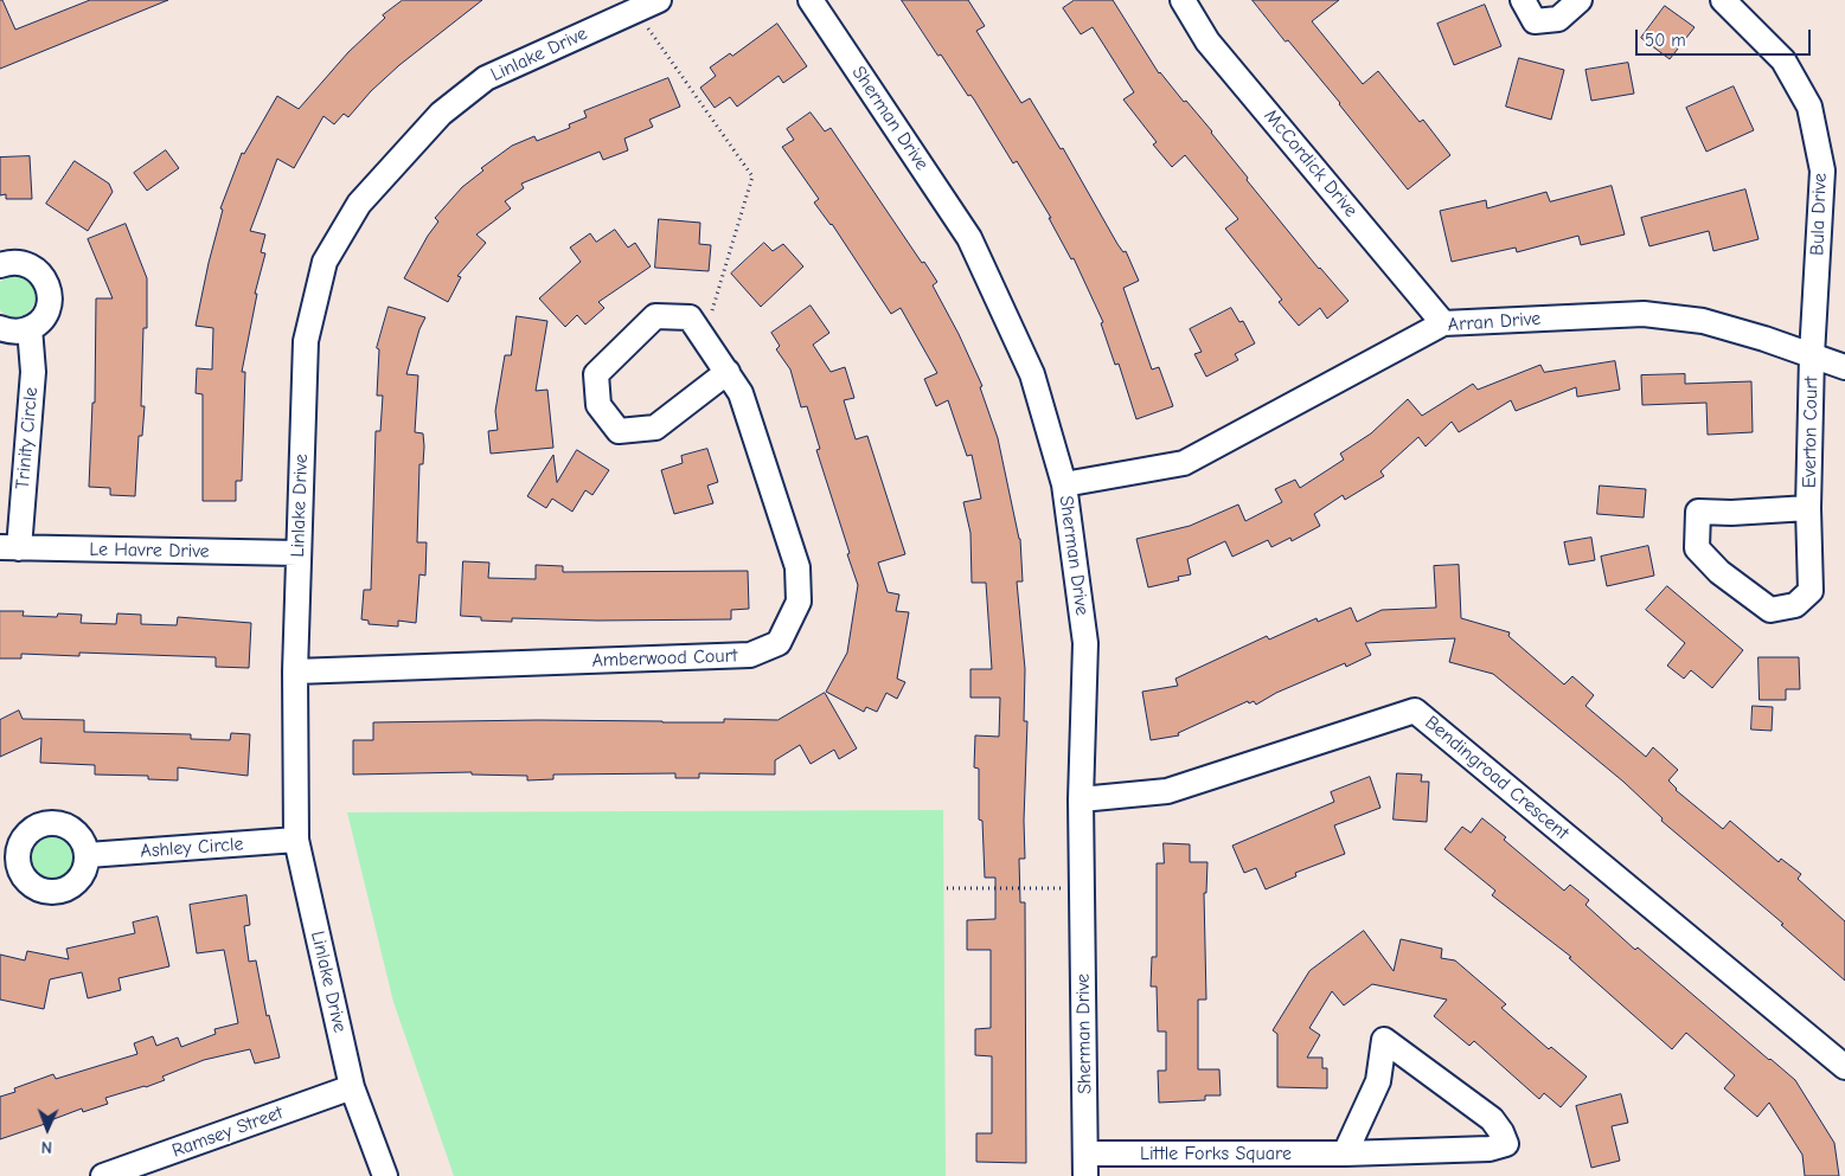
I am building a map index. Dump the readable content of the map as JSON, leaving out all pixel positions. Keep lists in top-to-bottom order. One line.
{"streets":{"street":["Linlake Drive","Sherman Drive","McCordick Drive","Bula Drive","Arran Drive","Everton Court","Trinity Circle","Le Havre Drive","Amberwood Court","Bendingroad Crescent","Ashley Circle","Ramsey Street","Little Forks Square"]},"crossings":[["Linlake Drive","Le Havre Drive"],["Linlake Drive","Amberwood Court"],["Linlake Drive","Ashley Circle"],["Linlake Drive","Ramsey Street"],["Sherman Drive","Arran Drive"],["Sherman Drive","Bendingroad Crescent"],["Sherman Drive","Little Forks Square"],["McCordick Drive","Arran Drive"],["Bula Drive","Arran Drive"],["Bula Drive","Everton Court"],["Arran Drive","Everton Court"],["Trinity Circle","Le Havre Drive"]],"scale_bar":"50 m","north":"bottom"}
